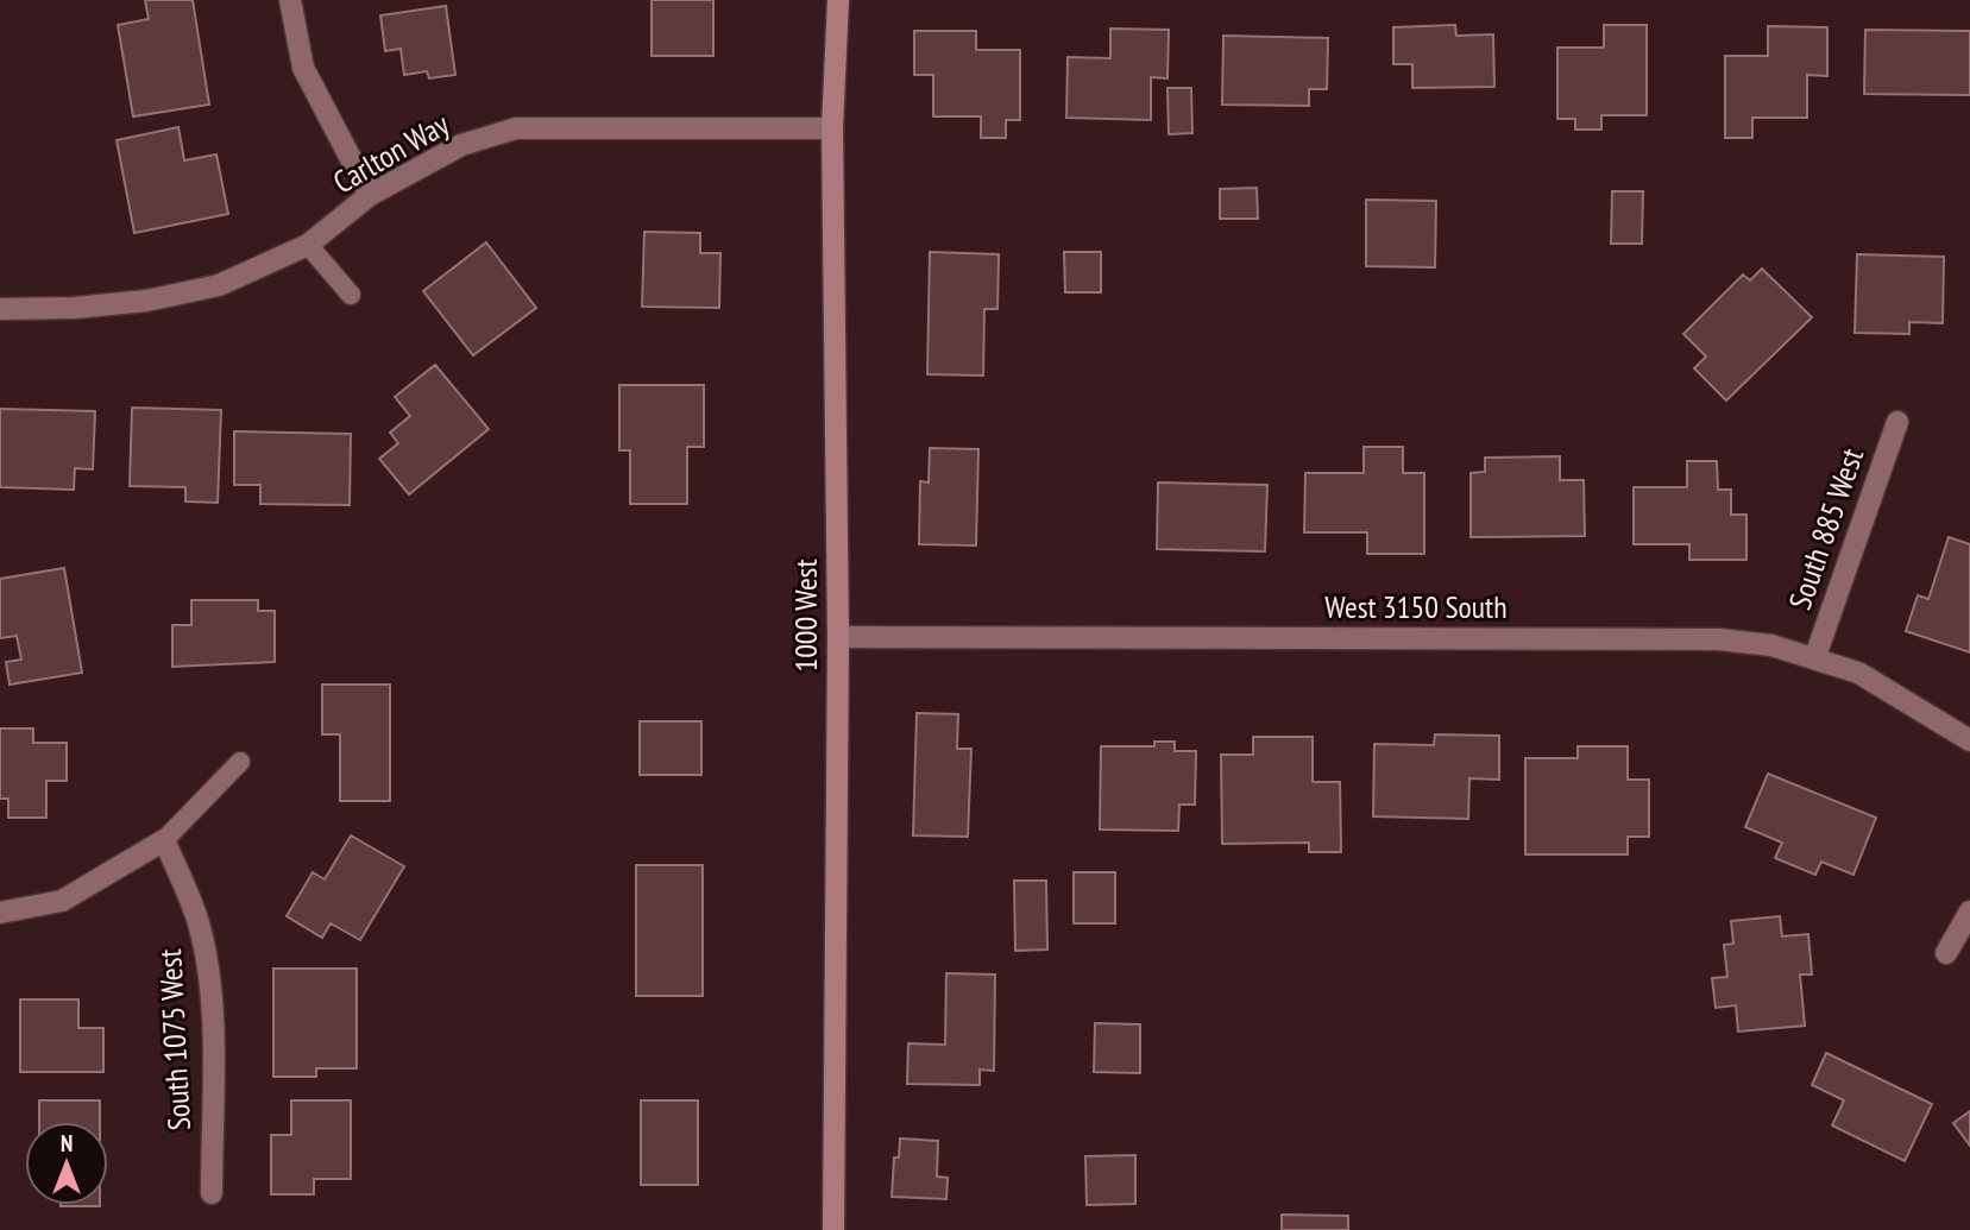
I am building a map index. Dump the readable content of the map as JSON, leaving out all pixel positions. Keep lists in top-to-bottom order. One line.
{"streets":{"main road":["1000 West"],"street":["Carlton Way","South 885 West","West 3150 South","South 1075 West"]},"crossings":[["Carlton Way","1000 West"],["South 885 West","West 3150 South"],["West 3150 South","1000 West"]],"north":"top"}
